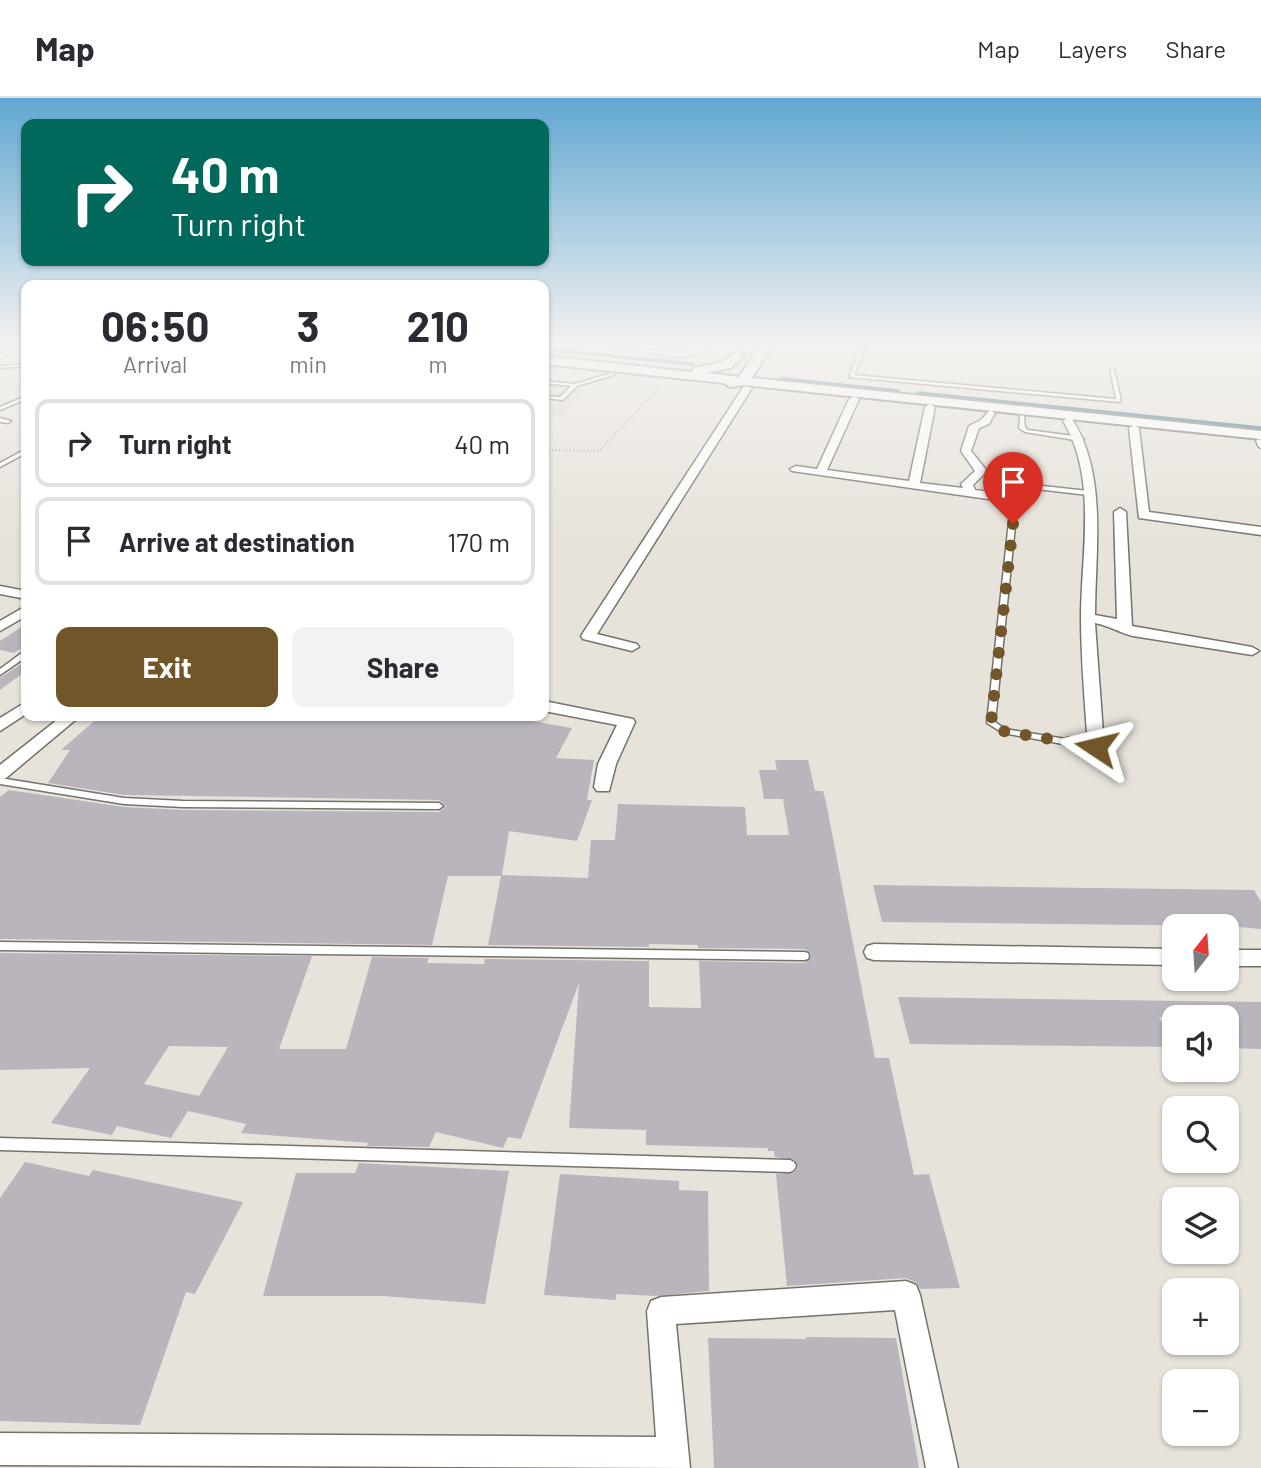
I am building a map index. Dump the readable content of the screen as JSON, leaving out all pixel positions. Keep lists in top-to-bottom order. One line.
{"north":"top","page":{"header":"Map","nav":["Map","Layers","Share"],"turn":["40 m","Turn right"],"eta":["06:50","Arrival","3","min","210","m"],"list":[{"name":"Turn right","value":"40 m"},{"name":"Arrive at destination","value":"170 m"}],"buttons":["Exit","Share"],"map_buttons":["+","−"]}}
